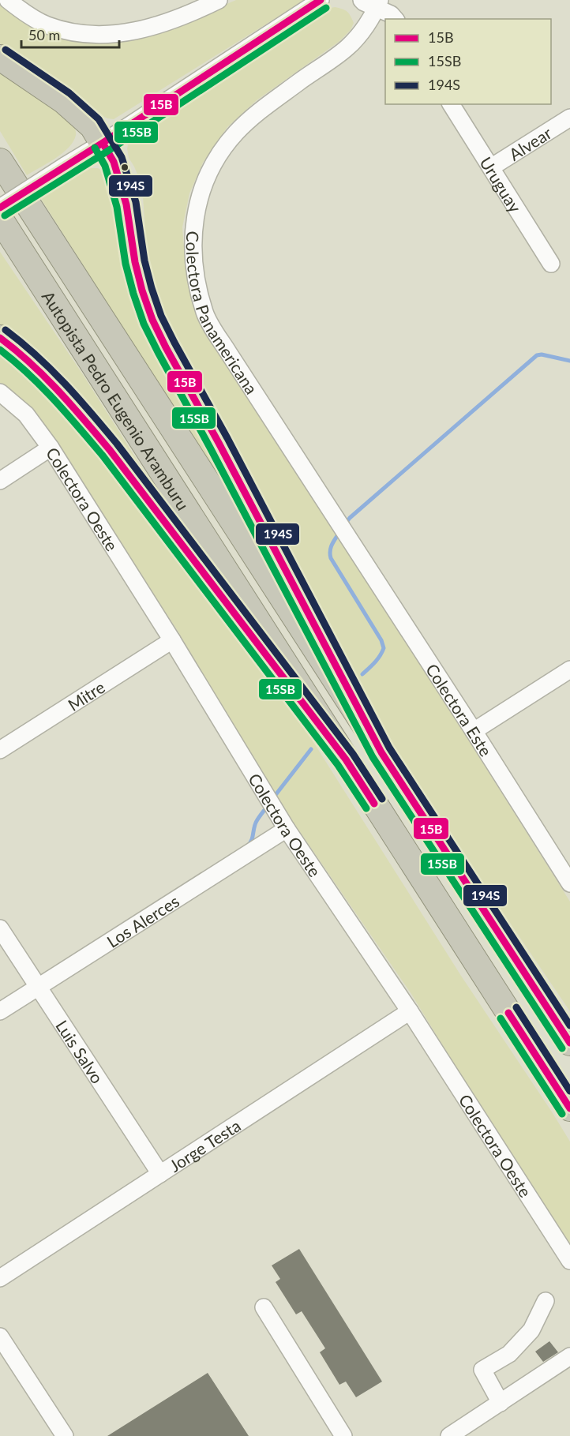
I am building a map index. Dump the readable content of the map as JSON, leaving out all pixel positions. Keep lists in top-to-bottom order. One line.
{"streets":{"highway":["Autopista Pedro Eugenio Aramburu"],"street":["Alvear","Uruguay","Colectora Panamericana","Colectora Oeste","Mitre","Colectora Este","Los Alerces","Luis Salvo","Jorge Testa"]},"crossings":[["Alvear","Uruguay"],["Colectora Panamericana","Colectora Este"],["Colectora Oeste","Mitre"],["Colectora Oeste","Los Alerces"],["Colectora Oeste","Jorge Testa"],["Los Alerces","Luis Salvo"],["Luis Salvo","Jorge Testa"]],"lines":["transit line 15B","transit line 15SB","transit line 194S"],"legend":["15B","15SB","194S"],"scale_bar":"50 m"}
